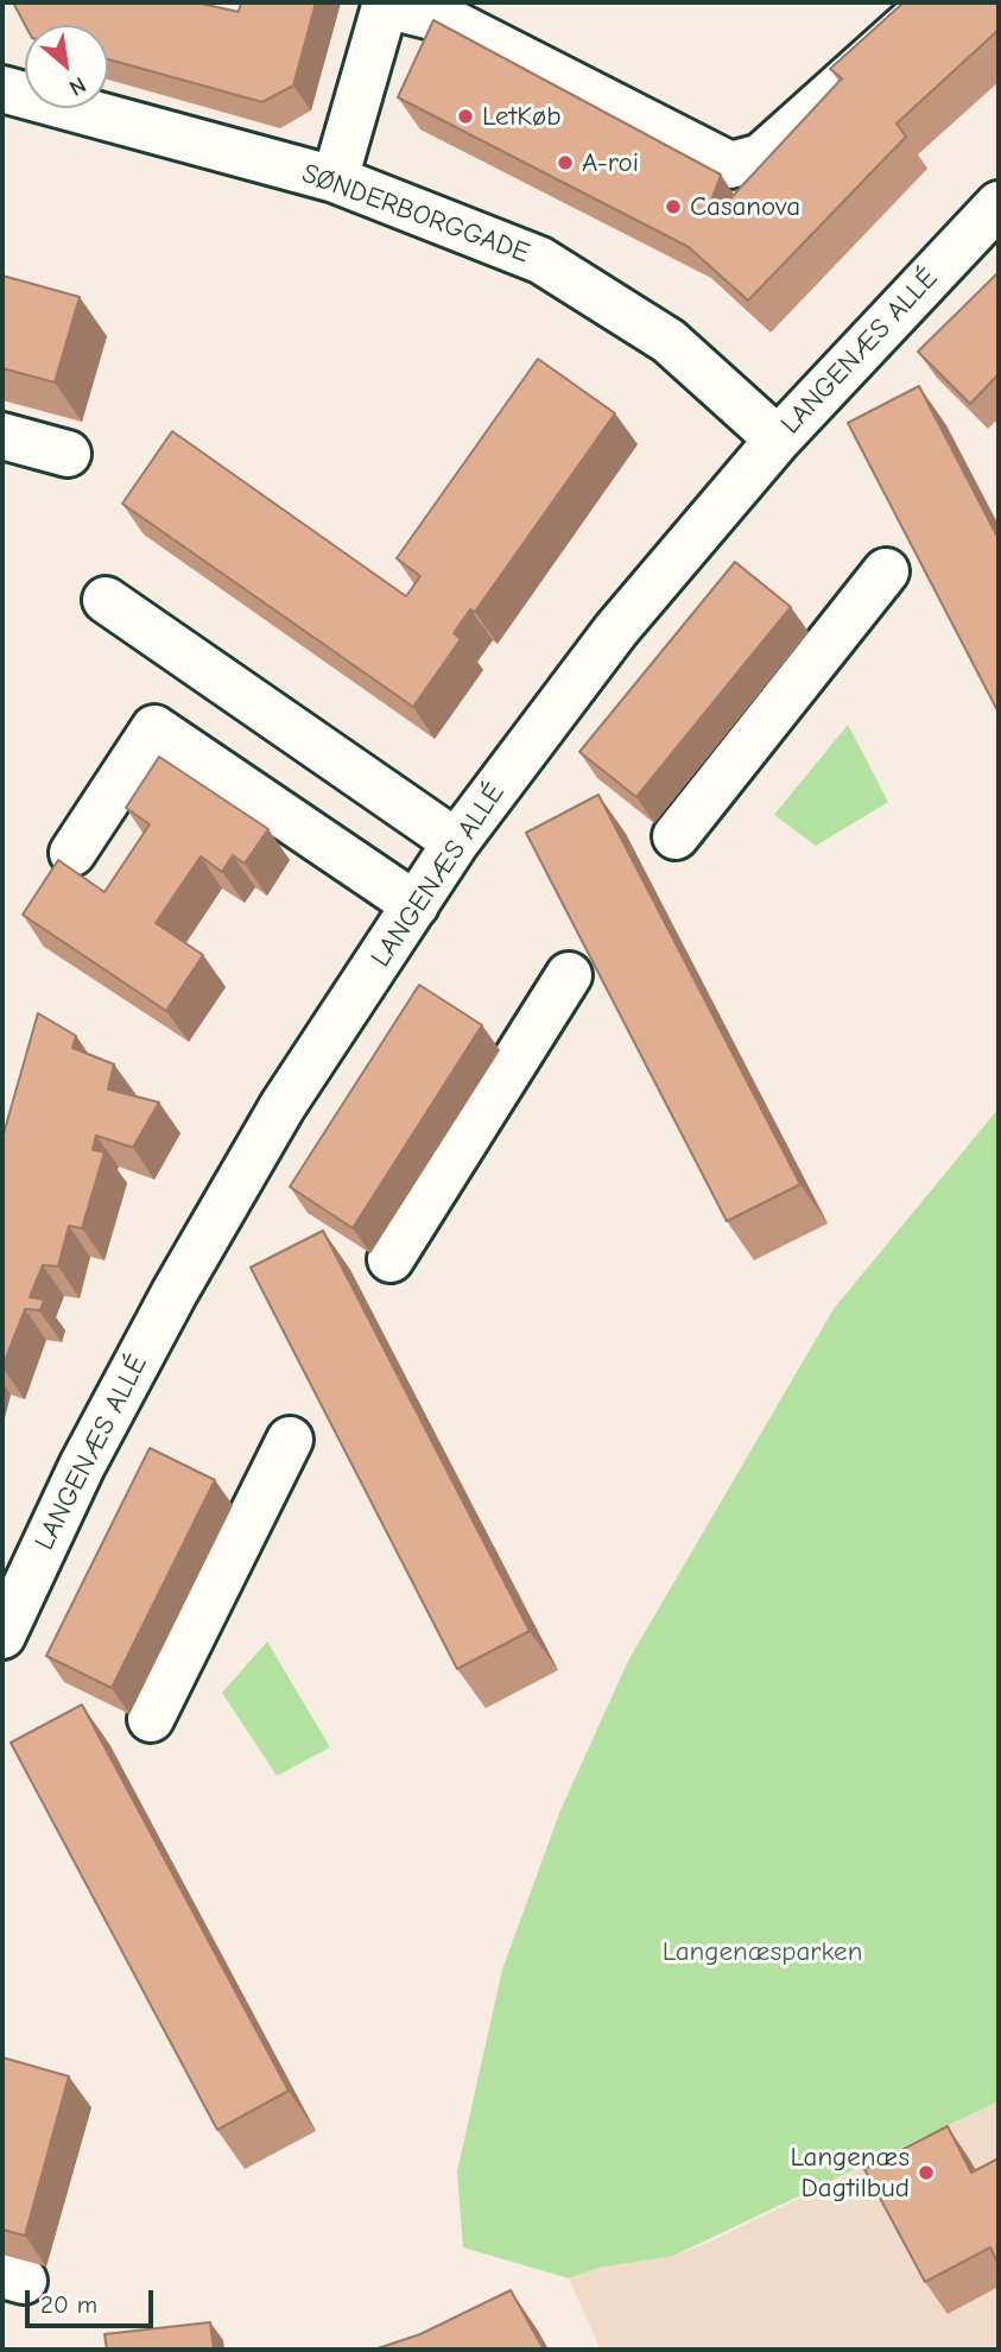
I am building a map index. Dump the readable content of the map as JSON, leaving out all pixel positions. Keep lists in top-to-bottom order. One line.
{"streets":{"street":["SØNDERBORGGADE","LANGENÆS ALLÉ"]},"crossings":[["SØNDERBORGGADE","LANGENÆS ALLÉ"]],"parks":["Langenæsparken"],"places":["LetKøb","A-roi","Casanova","Langenæs Dagtilbud"],"scale_bar":"20 m","north":"bottom right"}
